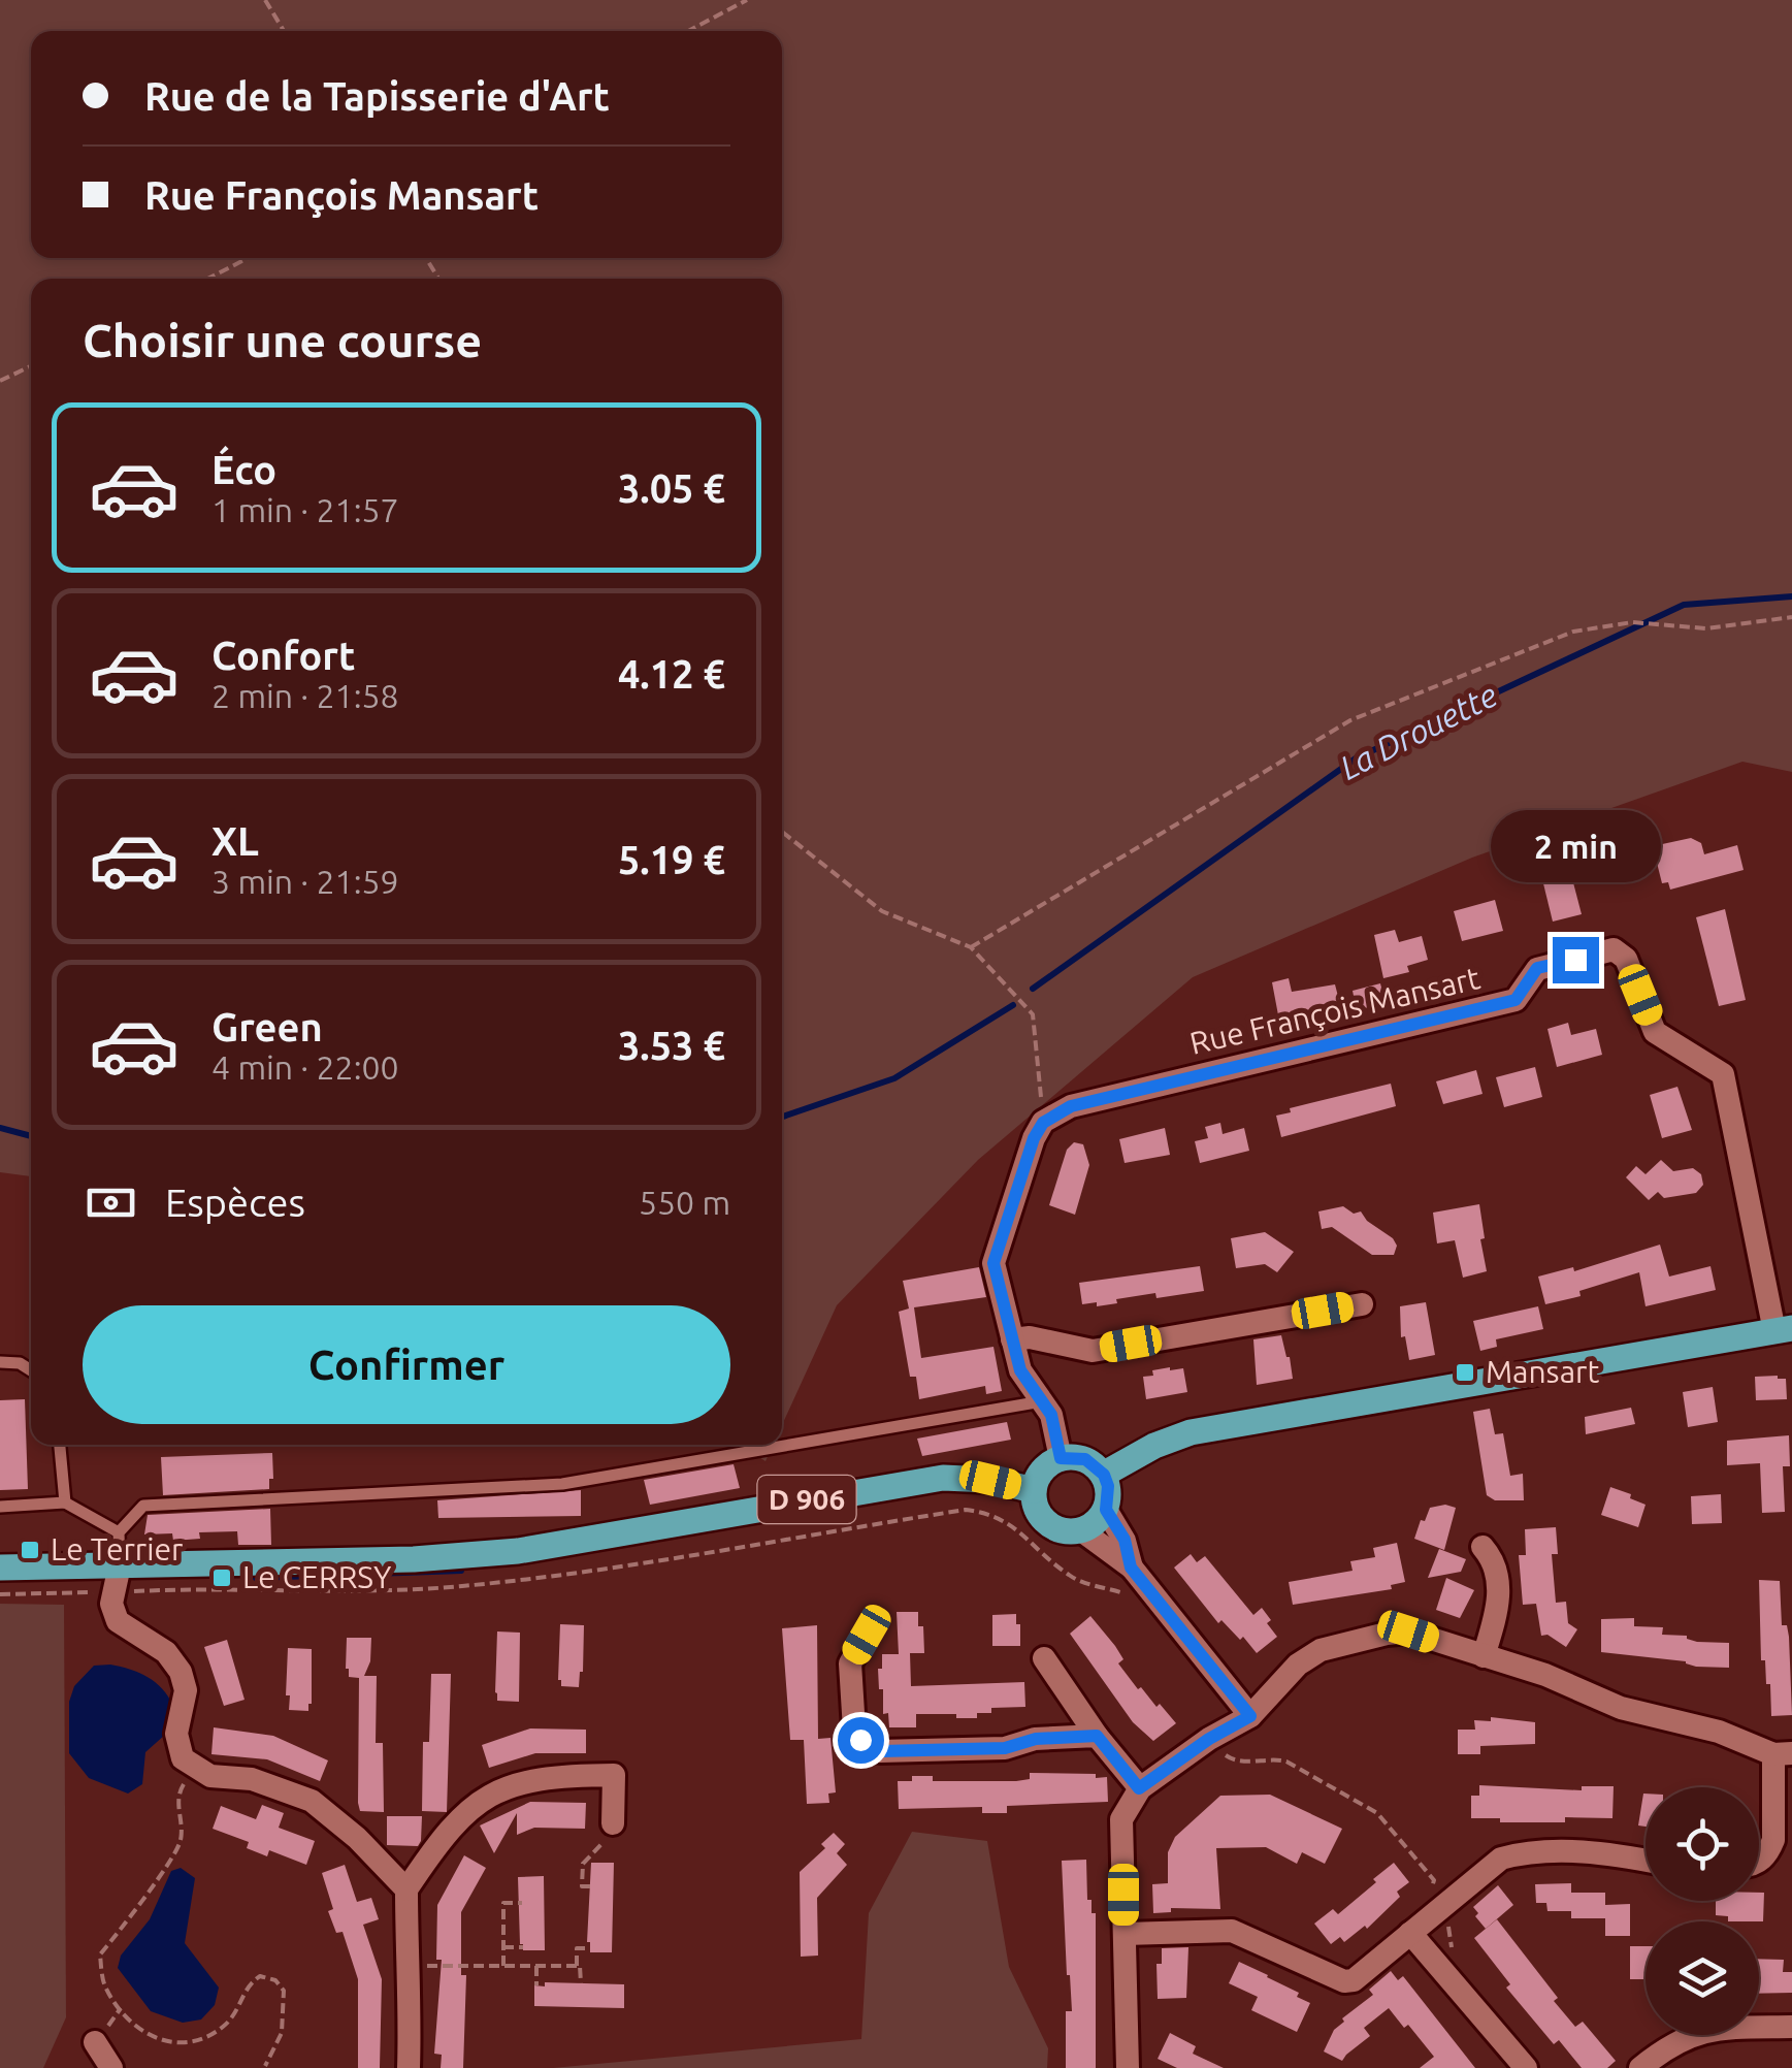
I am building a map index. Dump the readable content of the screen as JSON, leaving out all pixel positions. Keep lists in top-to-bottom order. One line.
{"streets":{"main road":["D 906"],"street":["Rue François Mansart"]},"water":["La Drouette"],"places":{"transit":["Mansart","Le Terrier","Le CERRSY"]},"page":{"banner":["Rue de la Tapisserie d'Art","Rue François Mansart"],"heading":"Choisir une course","list":[{"name":"Éco","note":"1 min · 21:57","value":"3.05 €"},{"name":"Confort","note":"2 min · 21:58","value":"4.12 €"},{"name":"XL","note":"3 min · 21:59","value":"5.19 €"},{"name":"Green","note":"4 min · 22:00","value":"3.53 €"}],"bubble":"2 min","pay":["Espèces","550 m"],"buttons":"Confirmer"}}
